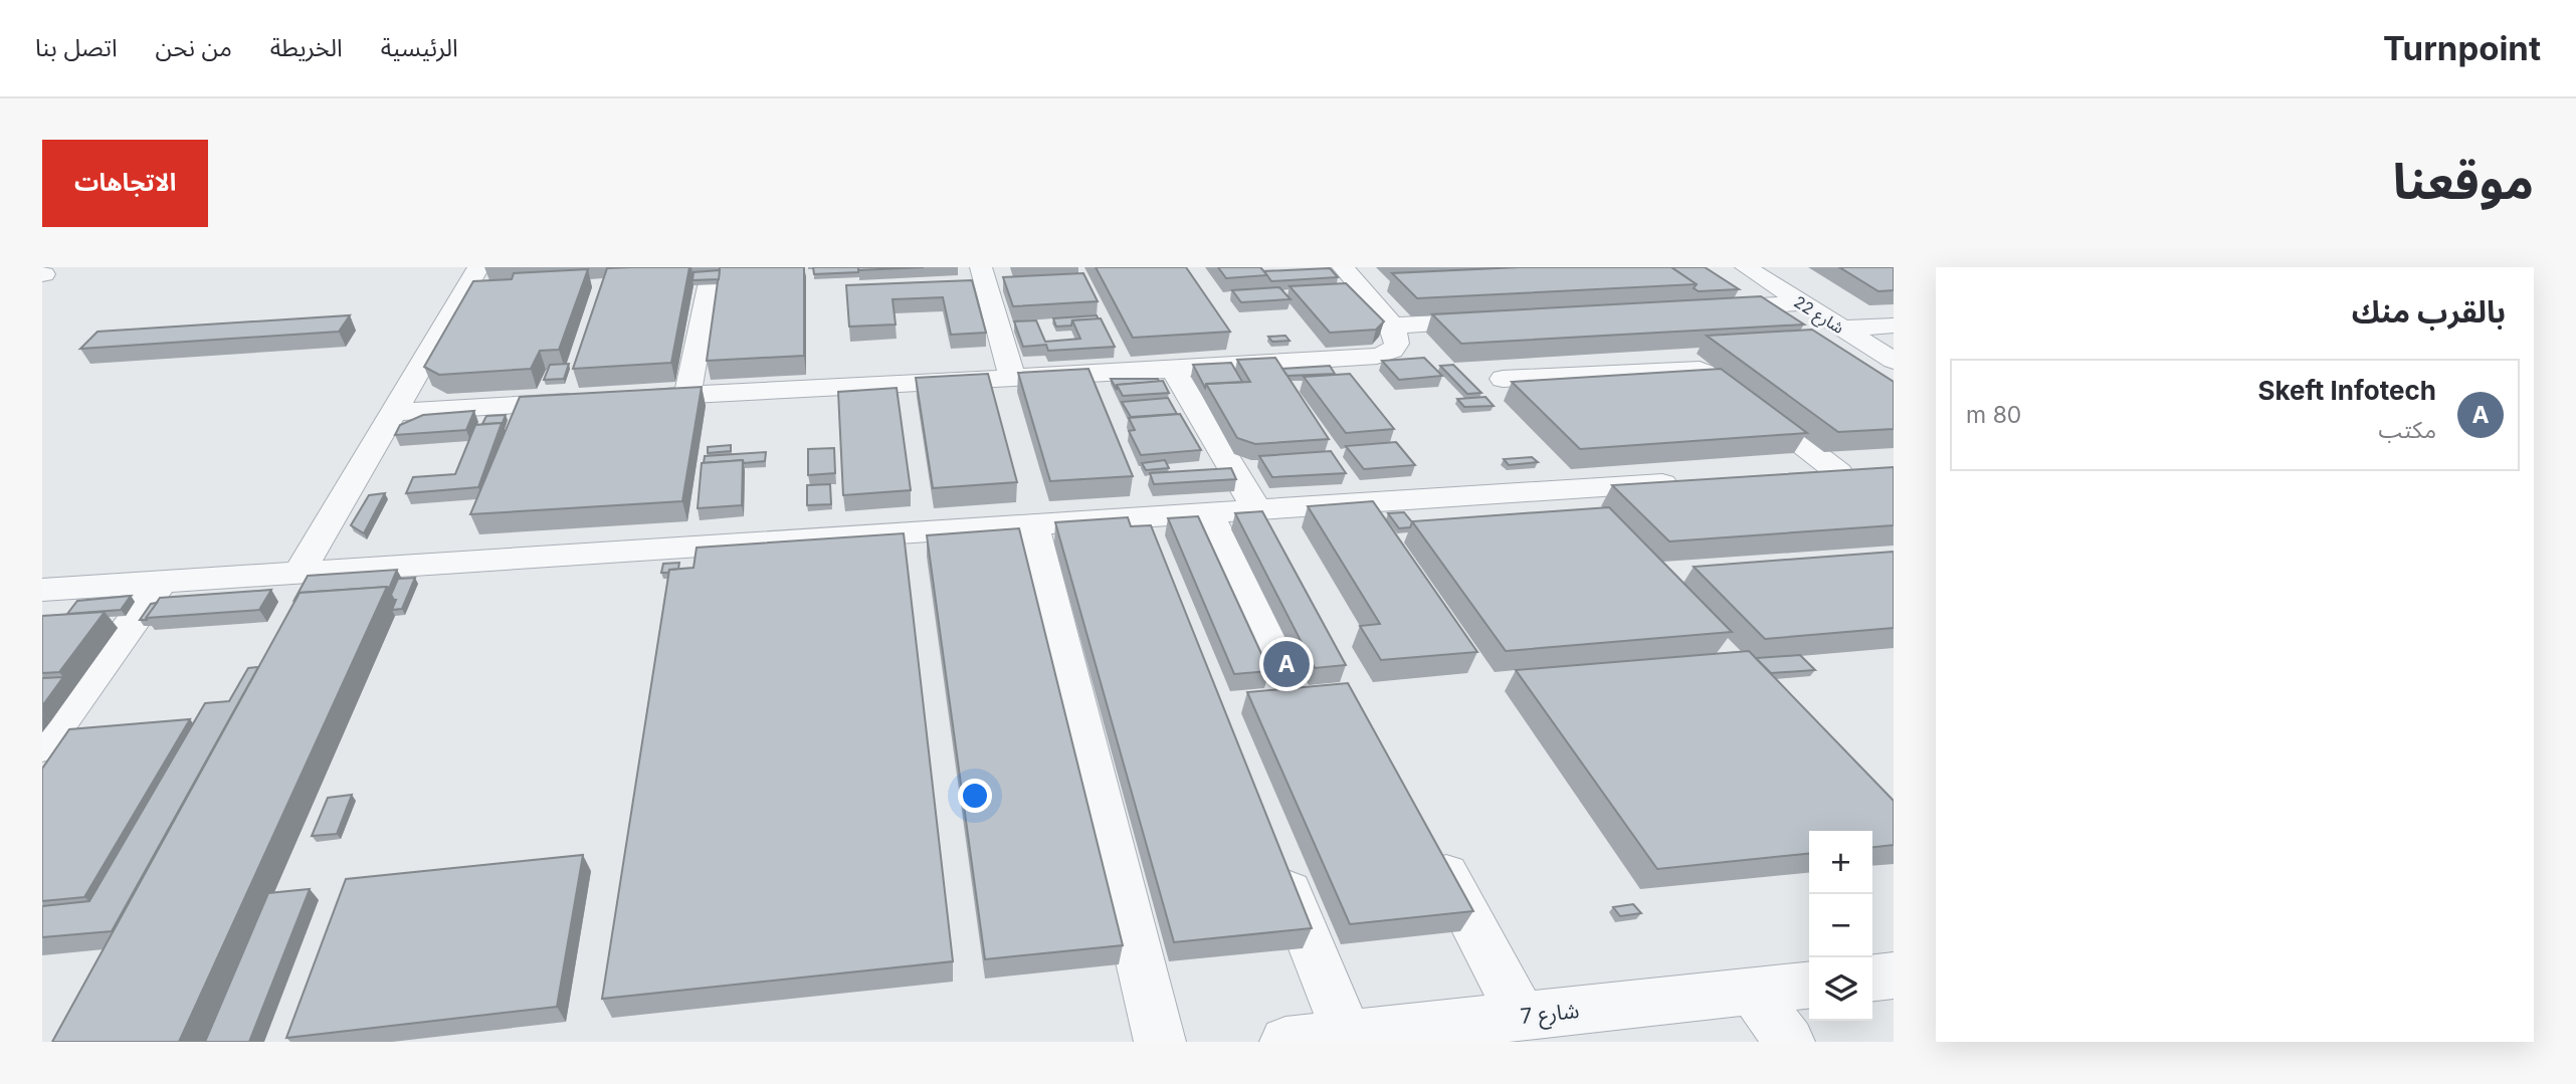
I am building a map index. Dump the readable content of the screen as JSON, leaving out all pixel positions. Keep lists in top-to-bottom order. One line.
{"streets":{"street":["شارع 22","شارع 7"]},"page":{"header":"Turnpoint","nav":["الرئيسية","الخريطة","من نحن","اتصل بنا"],"title":"موقعنا","buttons":"الاتجاهات","heading":"بالقرب منك","list":[{"mark":"A","name":"Skeft Infotech","note":"مكتب","value":"80 m"}],"pins":"A","map_buttons":["+","−"]}}
